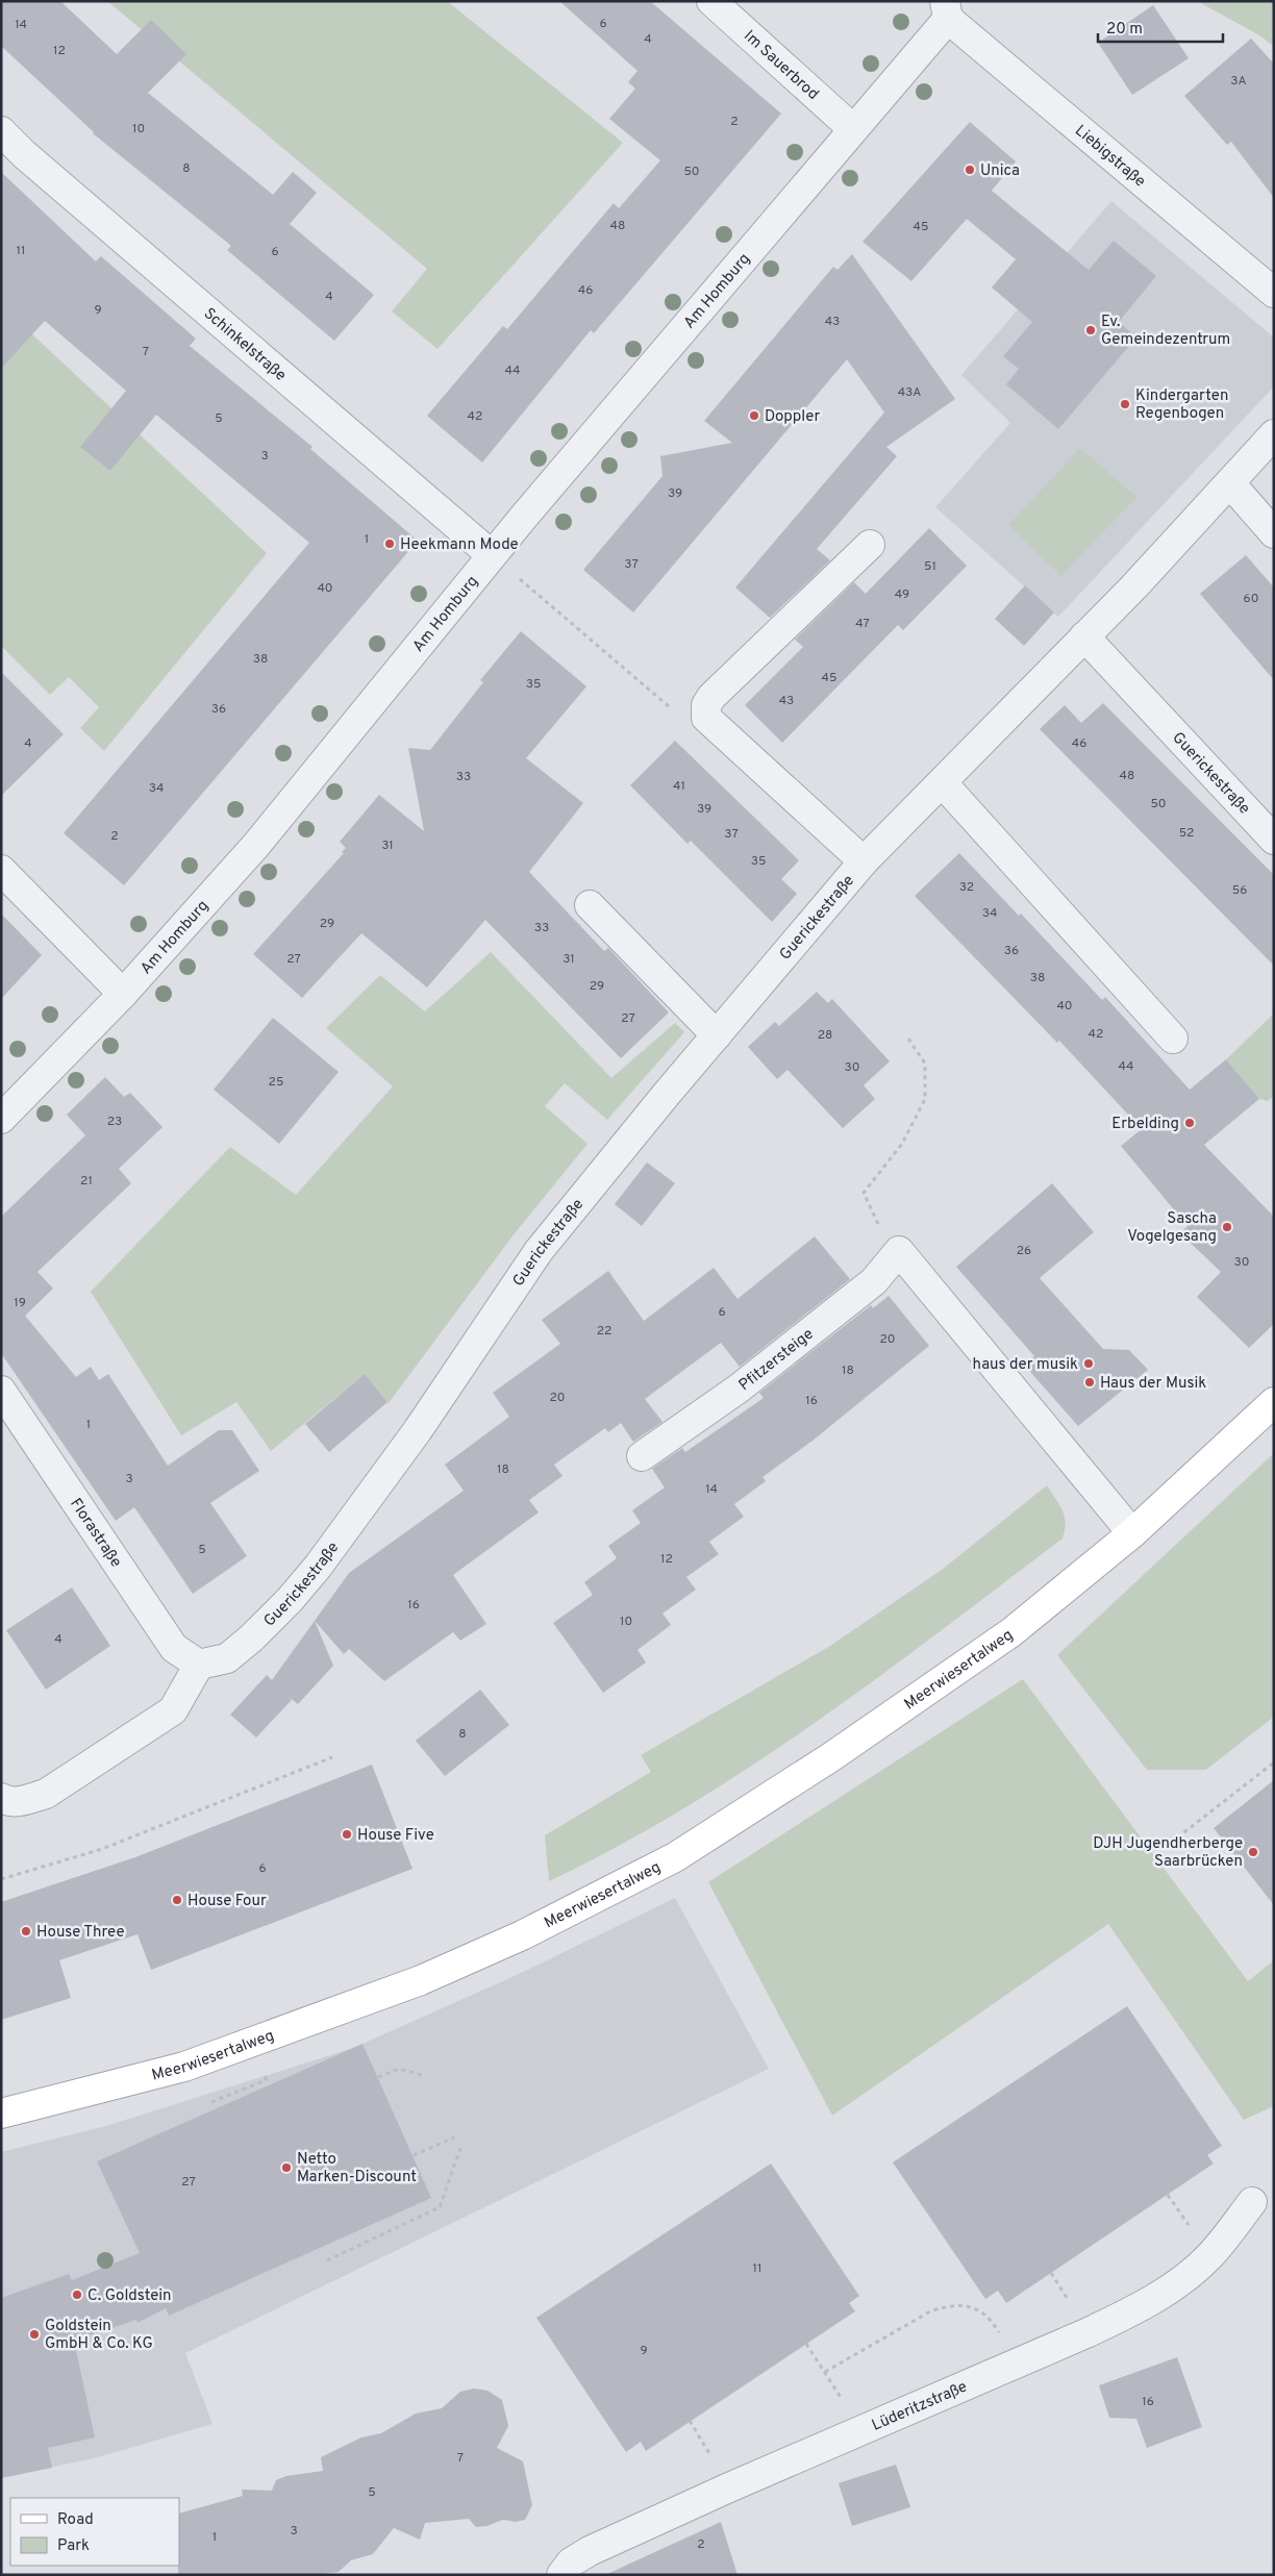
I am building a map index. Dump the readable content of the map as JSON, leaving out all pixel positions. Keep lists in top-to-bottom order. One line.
{"streets":{"main road":["Meerwiesertalweg"],"street":["Im Sauerbrod","Liebigstraße","Am Homburg","Schinkelstraße","Guerickestraße","Pfitzersteige","Florastraße","Lüderitzstraße"]},"crossings":[["Im Sauerbrod","Am Homburg"],["Liebigstraße","Am Homburg"],["Am Homburg","Schinkelstraße"],["Guerickestraße","Florastraße"],["Pfitzersteige","Meerwiesertalweg"]],"places":["Unica","Ev. Gemeindezentrum","Kindergarten Regenbogen","Doppler","Heekmann Mode","Erbelding","Sascha Vogelgesang","haus der musik","Haus der Musik","House Five","DJH Jugendherberge Saarbrücken","House Four","House Three","Netto Marken-Discount","C. Goldstein","Goldstein GmbH & Co. KG"],"house_numbers":["6","14","4","12","3A","2","10","8","50","48","45","11","6","46","4","9","43","7","44","43A","42","5","3","39","1","37","51","40","49","60","47","38","45","35","43","36","4","46","48","33","41","34","50","39","52","37","2","31","35","32","56","34","29","33","36","27","31","38","29","40","27","42","28","44","30","25","23","21","26","30","19","6","22","20","18","20","16","1","18","3","14","5","12","16","10","4","8","6","27","11","9","16","7","5","3","1","2"],"legend":["Road","Park"],"scale_bar":"20 m"}
